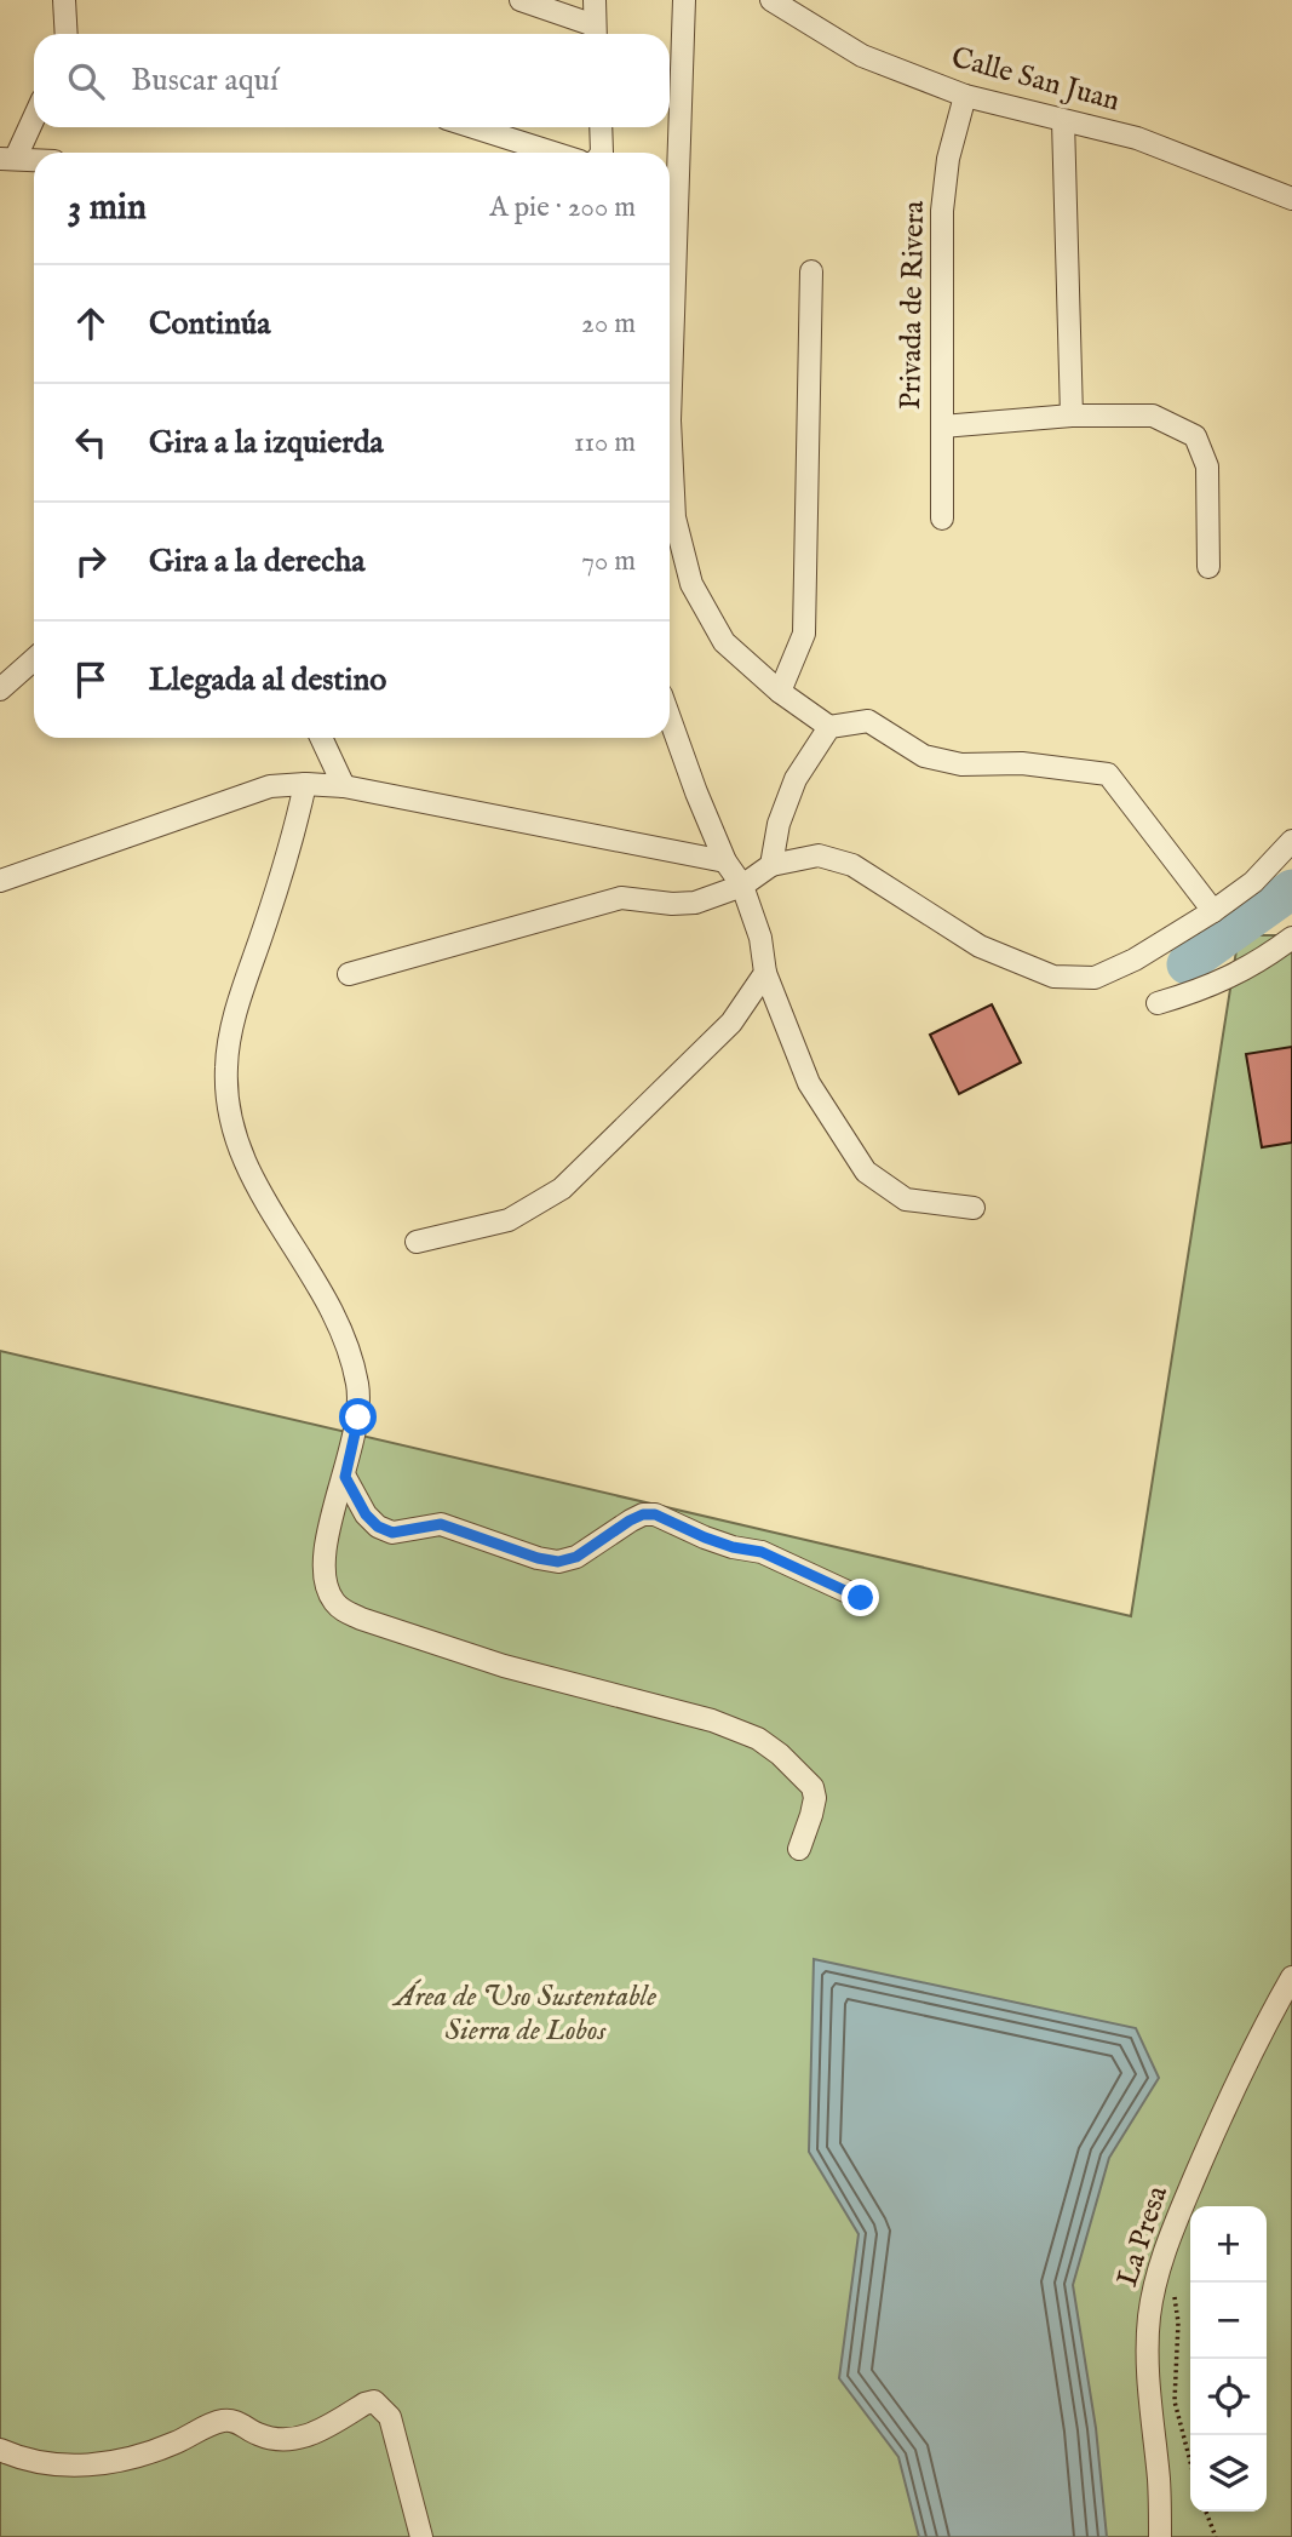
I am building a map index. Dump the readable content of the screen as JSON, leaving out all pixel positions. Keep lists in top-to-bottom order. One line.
{"streets":{"street":["Calle San Juan","Privada de Rivera","La Presa"]},"crossings":[["Calle San Juan","Privada de Rivera"]],"parks":["Área de Uso Sustentable Sierra de Lobos"],"page":{"search":"Buscar aquí","heading":["3 min","A pie · 200 m"],"list":[["Continúa","20 m"],["Gira a la izquierda","110 m"],["Gira a la derecha","70 m"],"Llegada al destino"],"map_buttons":["+","−"]}}
